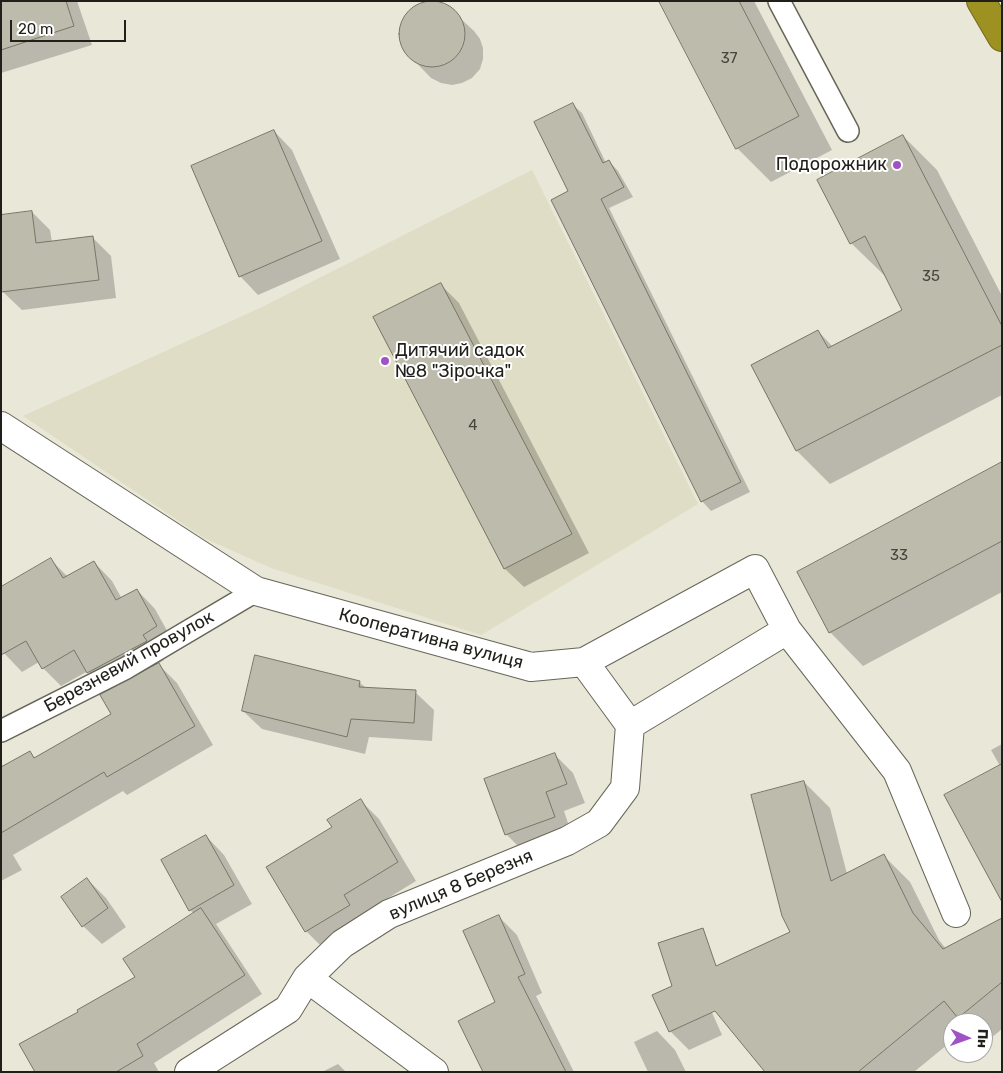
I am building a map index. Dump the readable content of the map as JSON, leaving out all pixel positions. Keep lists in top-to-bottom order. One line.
{"streets":{"street":["Кооперативна вулиця","вулиця 8 Березня"],"lane":["Березневий провулок"]},"crossings":[["Кооперативна вулиця","Березневий провулок"]],"places":["Подорожник","Дитячий садок №8 \"Зірочка\""],"house_numbers":["37","35","4","33"],"scale_bar":"20 m","north":"right"}
